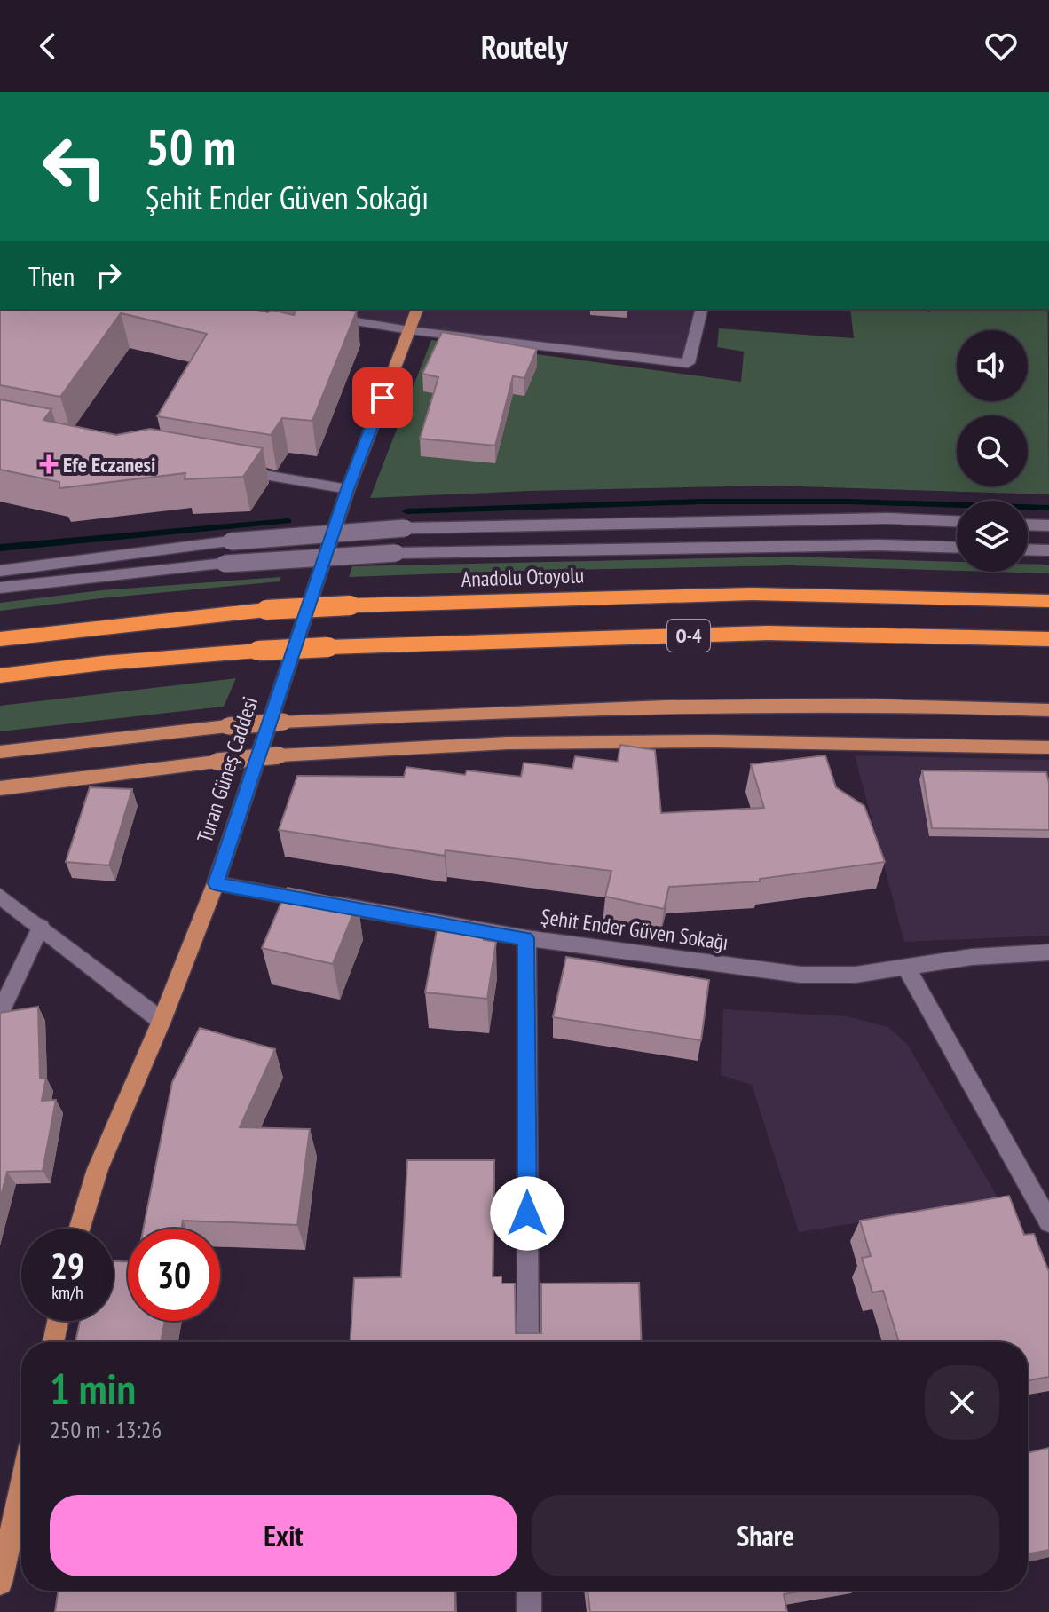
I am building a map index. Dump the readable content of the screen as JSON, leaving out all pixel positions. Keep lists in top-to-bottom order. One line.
{"streets":{"highway":["Anadolu Otoyolu","O-4"],"main road":["Turan Güneş Caddesi"],"street":["Şehit Ender Güven Sokağı"]},"crossings":[["Turan Güneş Caddesi","Şehit Ender Güven Sokağı"]],"places":{"health":["Efe Eczanesi"]},"page":{"header":"Routely","turn":["50 m","Şehit Ender Güven Sokağı"],"then":"Then","speed":"29 km/h","limit":"30","heading":["1 min","250 m · 13:26"],"buttons":["Exit","Share"]}}
